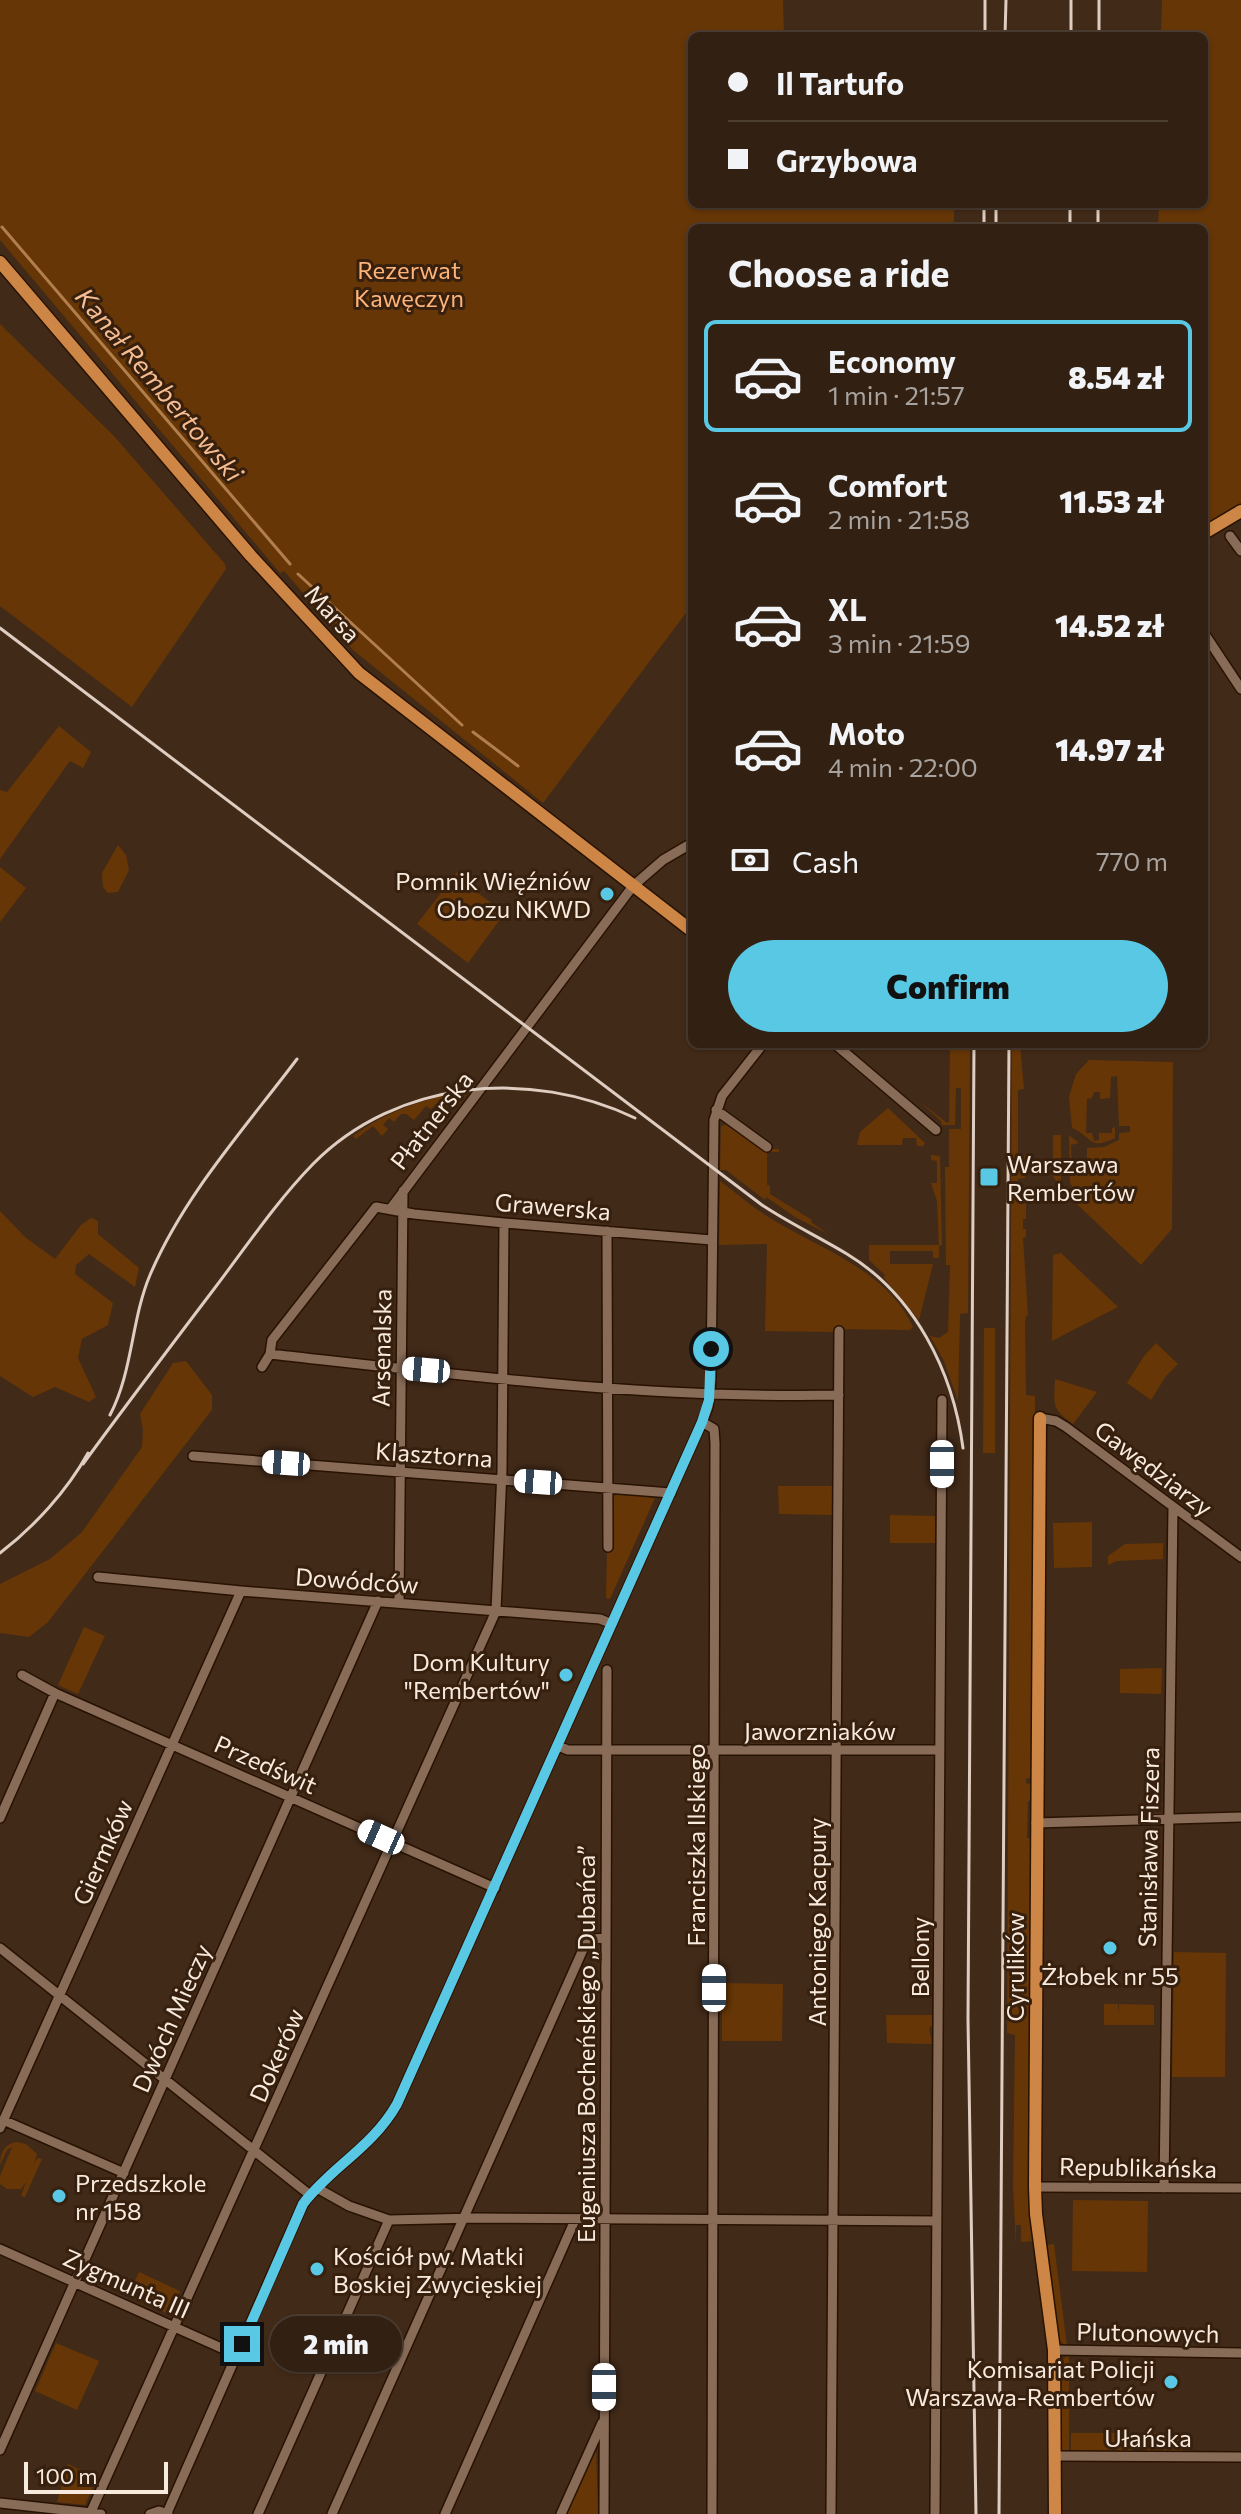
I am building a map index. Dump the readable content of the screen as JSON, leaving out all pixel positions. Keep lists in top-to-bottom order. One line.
{"streets":{"main road":["Marsa","Cyrulików"],"street":["Płatnerska","Grawerska","Arsenalska","Klasztorna","Gawędziarzy","Dowódców","Jaworzniaków","Przedświt","Franciszka Ilskiego","Stanisława Fiszera","Giermków","Antoniego Kacpury","Bellony","Dwóch Mieczy","Eugeniusza Bocheńskiego „Dubańca”","Dokerów","Republikańska","Zygmunta III","Plutonowych","Ułańska"]},"crossings":[["Marsa","Płatnerska"],["Płatnerska","Grawerska"],["Płatnerska","Arsenalska"],["Grawerska","Arsenalska"],["Arsenalska","Klasztorna"],["Arsenalska","Dowódców"],["Gawędziarzy","Stanisława Fiszera"],["Gawędziarzy","Cyrulików"],["Dowódców","Giermków"],["Dowódców","Dwóch Mieczy"],["Dowódców","Dokerów"],["Jaworzniaków","Franciszka Ilskiego"],["Jaworzniaków","Antoniego Kacpury"],["Jaworzniaków","Bellony"],["Jaworzniaków","Eugeniusza Bocheńskiego „Dubańca”"],["Przedświt","Giermków"],["Przedświt","Dwóch Mieczy"],["Przedświt","Dokerów"],["Stanisława Fiszera","Republikańska"],["Cyrulików","Republikańska"],["Cyrulików","Plutonowych"],["Cyrulików","Ułańska"],["Dwóch Mieczy","Zygmunta III"],["Dokerów","Zygmunta III"]],"water":["Kanał Rembertowski"],"parks":["Rezerwat Kawęczyn"],"places":{"other":["Pomnik Więźniów Obozu NKWD","Dom Kultury \"Rembertów\"","Żłobek nr 55","Przedszkole nr 158","Kościół pw. Matki Boskiej Zwycięskiej","Komisariat Policji Warszawa-Rembertów"],"transit":["Warszawa Rembertów"]},"scale_bar":"100 m","page":{"banner":["Il Tartufo","Grzybowa"],"heading":"Choose a ride","list":[{"name":"Economy","note":"1 min · 21:57","value":"8.54 zł"},{"name":"Comfort","note":"2 min · 21:58","value":"11.53 zł"},{"name":"XL","note":"3 min · 21:59","value":"14.52 zł"},{"name":"Moto","note":"4 min · 22:00","value":"14.97 zł"}],"pay":["Cash","770 m"],"buttons":"Confirm","bubble":"2 min","scale":"100 m"}}
